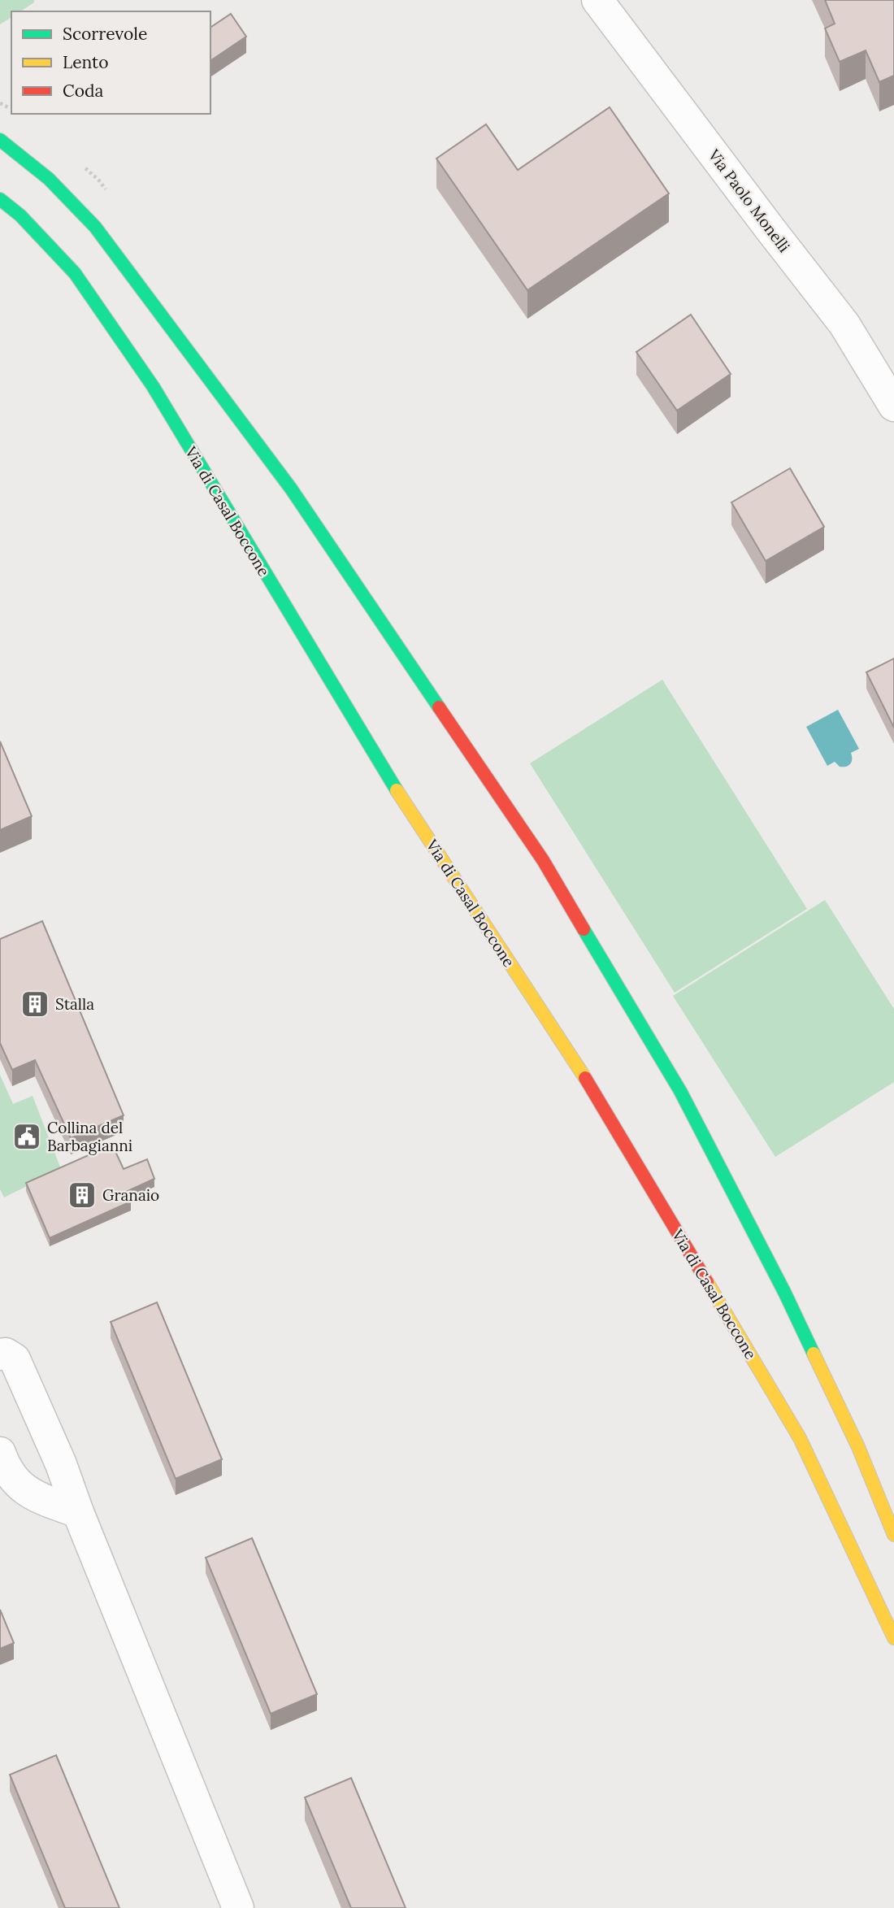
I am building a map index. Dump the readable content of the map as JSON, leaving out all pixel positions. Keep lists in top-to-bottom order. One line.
{"streets":{"street":["Via Paolo Monelli","Via di Casal Boccone"]},"places":{"building":["Stalla","Granaio"],"public building":["Collina del Barbagianni"]},"legend":["Scorrevole","Lento","Coda"]}
